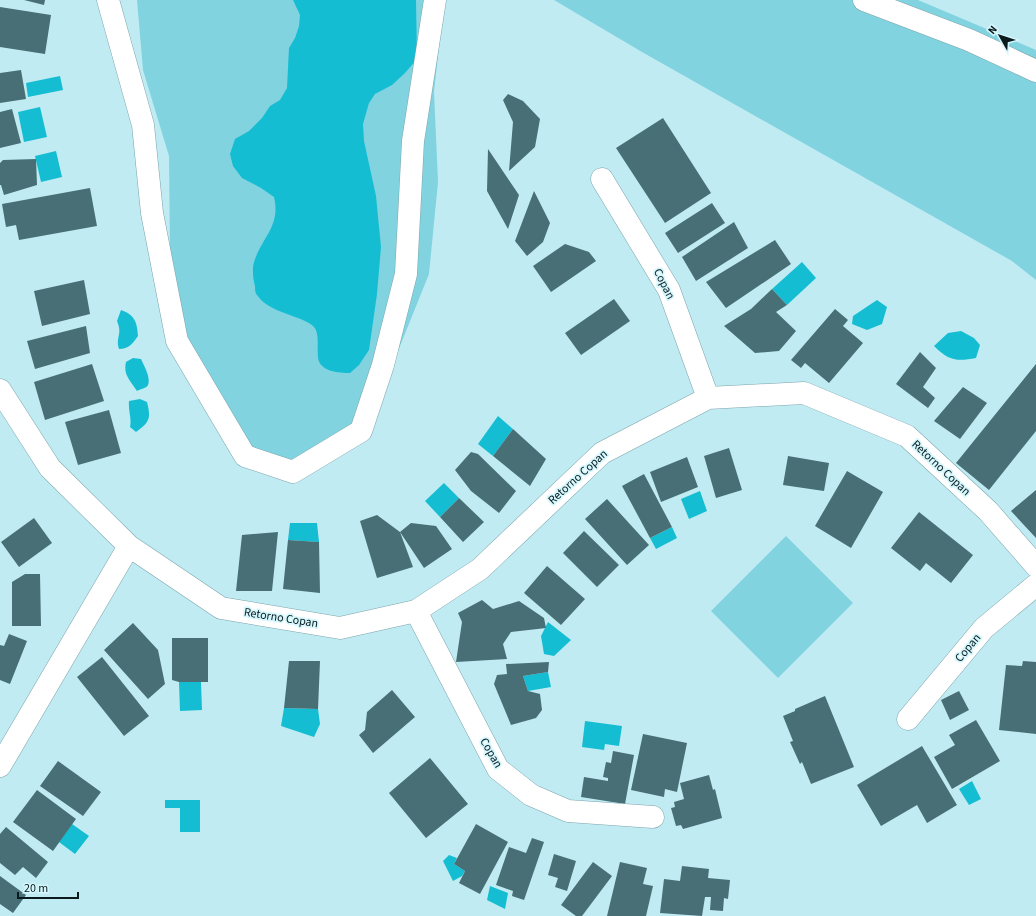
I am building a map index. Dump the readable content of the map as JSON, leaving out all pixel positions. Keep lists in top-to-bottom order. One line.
{"streets":{"street":["Copan","Retorno Copan"]},"crossings":[["Copan","Retorno Copan"]],"scale_bar":"20 m","north":"top left"}
